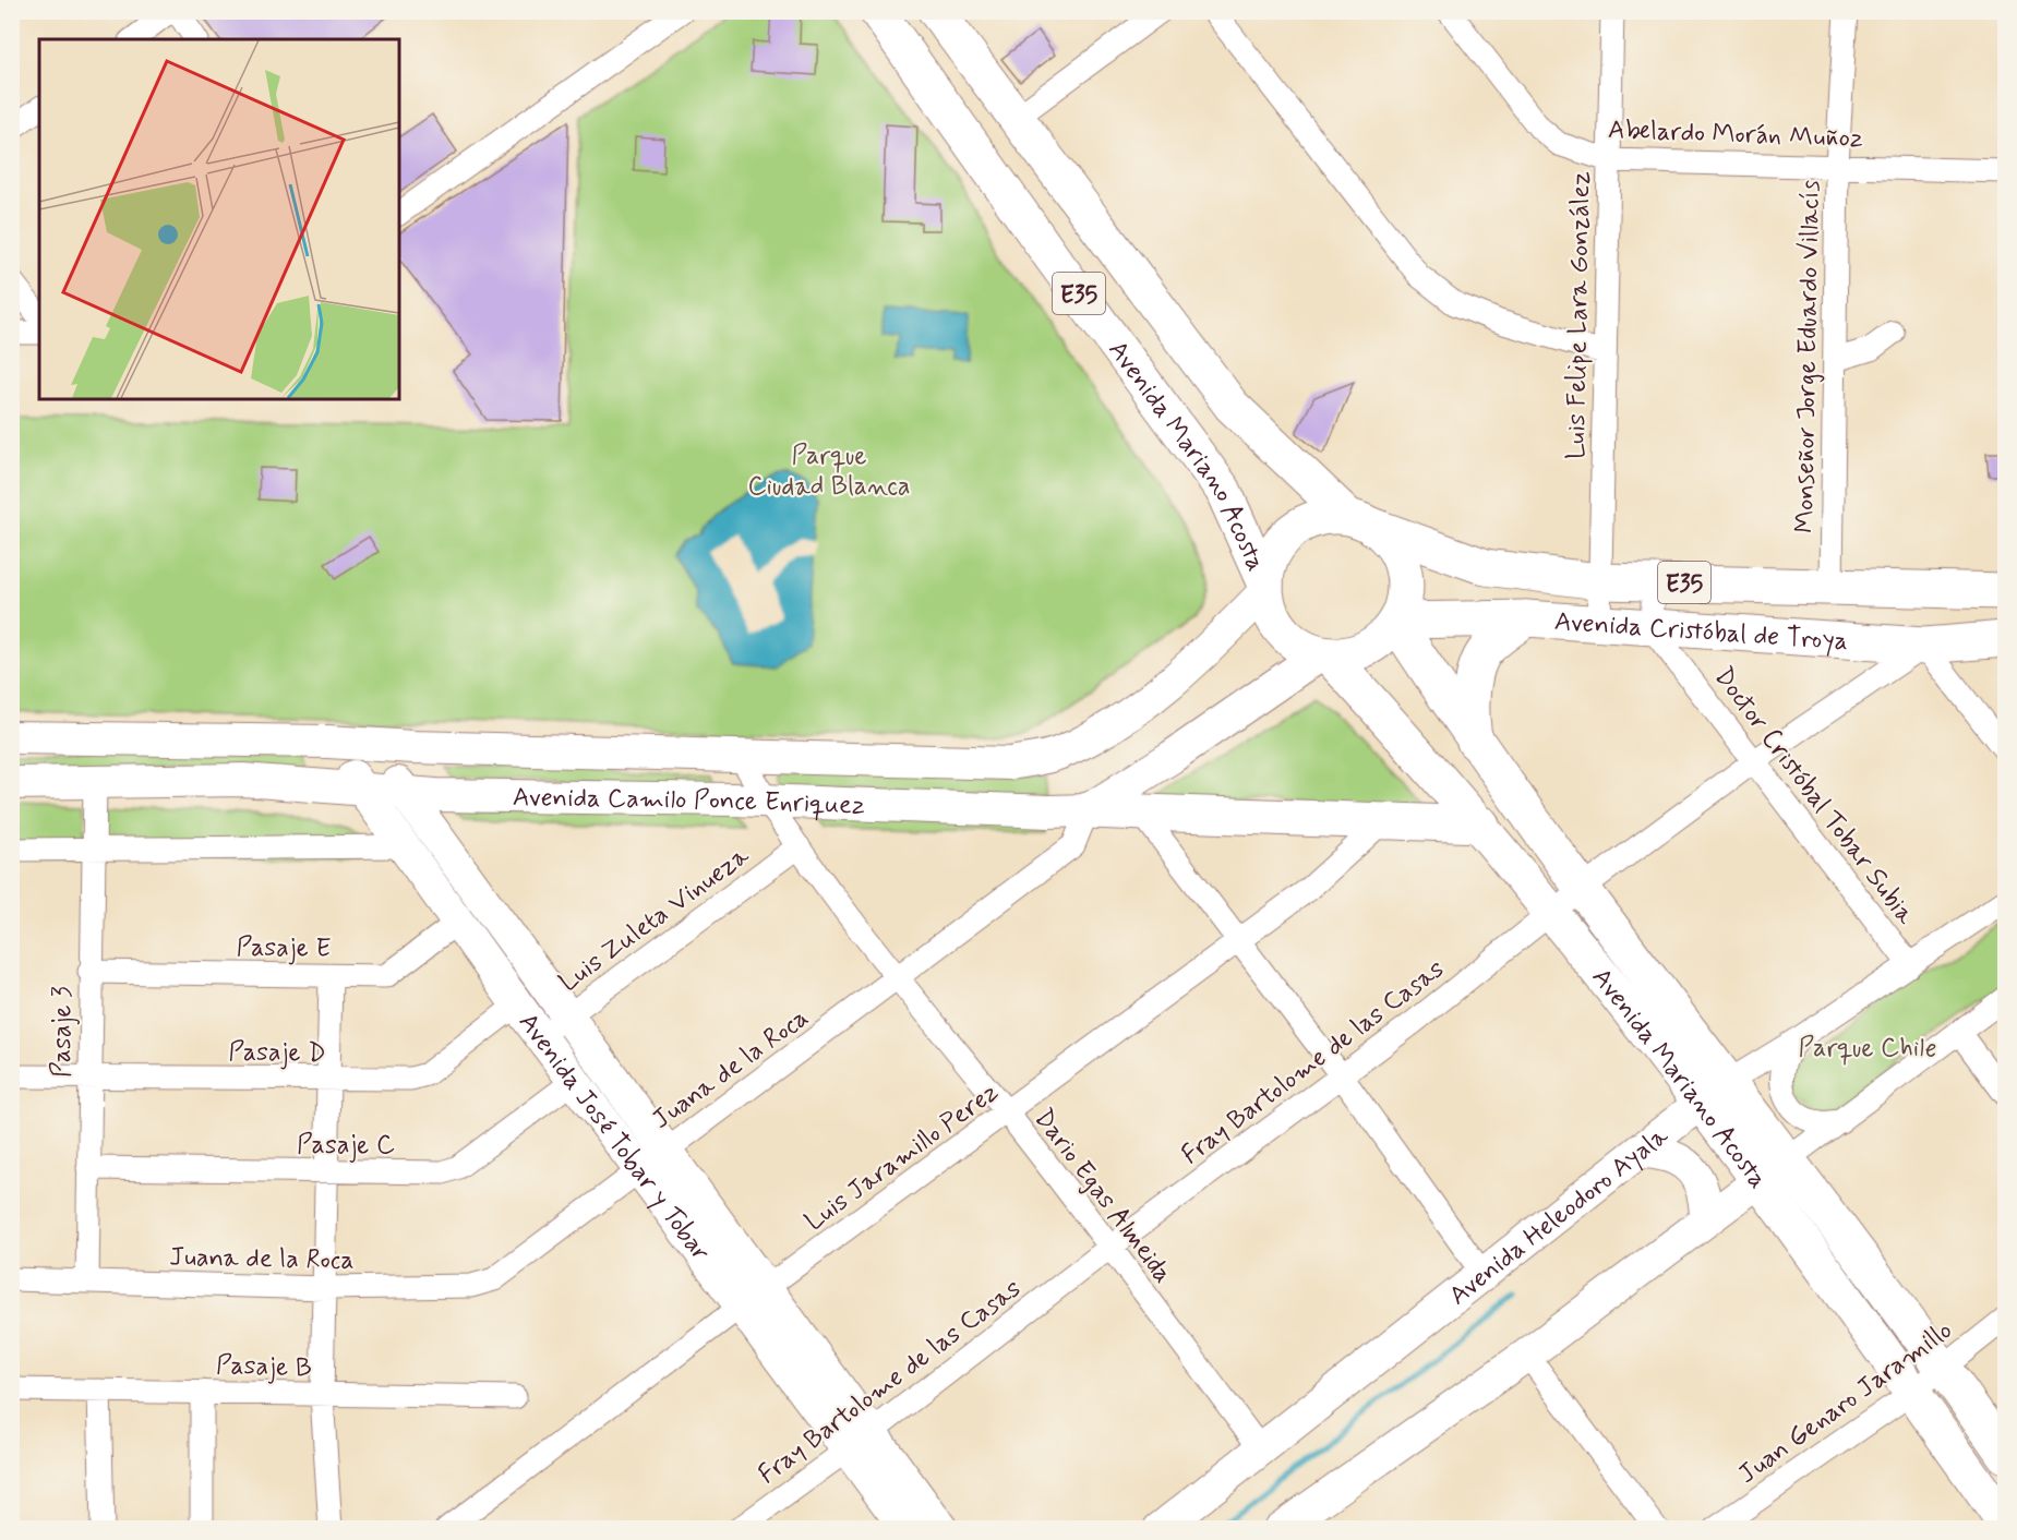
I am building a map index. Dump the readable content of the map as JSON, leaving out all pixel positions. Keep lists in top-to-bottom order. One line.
{"streets":{"main road":["E35","Avenida Mariano Acosta","Avenida Cristóbal de Troya","Avenida Camilo Ponce Enriquez","Avenida José Tobar y Tobar","Avenida Heleodoro Ayala"],"street":["Abelardo Morán Muñoz","Luis Felipe Lara González","Monseñor Jorge Eduardo Villacís","Doctor Cristóbal Tobar Subia","Luis Zuleta Vinueza","Pasaje E","Pasaje 3","Pasaje D","Fray Bartolome de las Casas","Juana de la Roca","Pasaje C","Luis Jaramillo Perez","Dario Egas Almeida","Pasaje B","Juan Genaro Jaramillo"]},"crossings":[["Abelardo Morán Muñoz","Luis Felipe Lara González"],["Abelardo Morán Muñoz","Monseñor Jorge Eduardo Villacís"],["E35","Avenida Mariano Acosta"],["E35","Avenida Cristóbal de Troya"],["E35","Avenida Camilo Ponce Enriquez"],["Luis Felipe Lara González","Avenida Cristóbal de Troya"],["Monseñor Jorge Eduardo Villacís","Avenida Cristóbal de Troya"],["Avenida Mariano Acosta","Avenida Cristóbal de Troya"],["Avenida Mariano Acosta","Avenida Camilo Ponce Enriquez"],["Avenida Mariano Acosta","Fray Bartolome de las Casas"],["Avenida Mariano Acosta","Avenida Heleodoro Ayala"],["Avenida Mariano Acosta","Juan Genaro Jaramillo"],["Avenida Cristóbal de Troya","Doctor Cristóbal Tobar Subia"],["Avenida Cristóbal de Troya","Avenida Camilo Ponce Enriquez"],["Avenida Cristóbal de Troya","Fray Bartolome de las Casas"],["Doctor Cristóbal Tobar Subia","Fray Bartolome de las Casas"],["Doctor Cristóbal Tobar Subia","Avenida Heleodoro Ayala"],["Avenida Camilo Ponce Enriquez","Pasaje 3"],["Avenida Camilo Ponce Enriquez","Juana de la Roca"],["Avenida Camilo Ponce Enriquez","Avenida José Tobar y Tobar"],["Avenida Camilo Ponce Enriquez","Dario Egas Almeida"],["Luis Zuleta Vinueza","Avenida José Tobar y Tobar"],["Luis Zuleta Vinueza","Dario Egas Almeida"],["Pasaje E","Pasaje 3"],["Pasaje E","Avenida José Tobar y Tobar"],["Pasaje 3","Pasaje D"],["Pasaje 3","Juana de la Roca"],["Pasaje 3","Pasaje C"],["Pasaje D","Avenida José Tobar y Tobar"],["Fray Bartolome de las Casas","Avenida José Tobar y Tobar"],["Fray Bartolome de las Casas","Dario Egas Almeida"],["Juana de la Roca","Avenida José Tobar y Tobar"],["Juana de la Roca","Dario Egas Almeida"],["Avenida José Tobar y Tobar","Pasaje C"],["Avenida José Tobar y Tobar","Luis Jaramillo Perez"],["Luis Jaramillo Perez","Dario Egas Almeida"],["Dario Egas Almeida","Avenida Heleodoro Ayala"]],"parks":["Parque Ciudad Blanca","Parque Chile"]}
